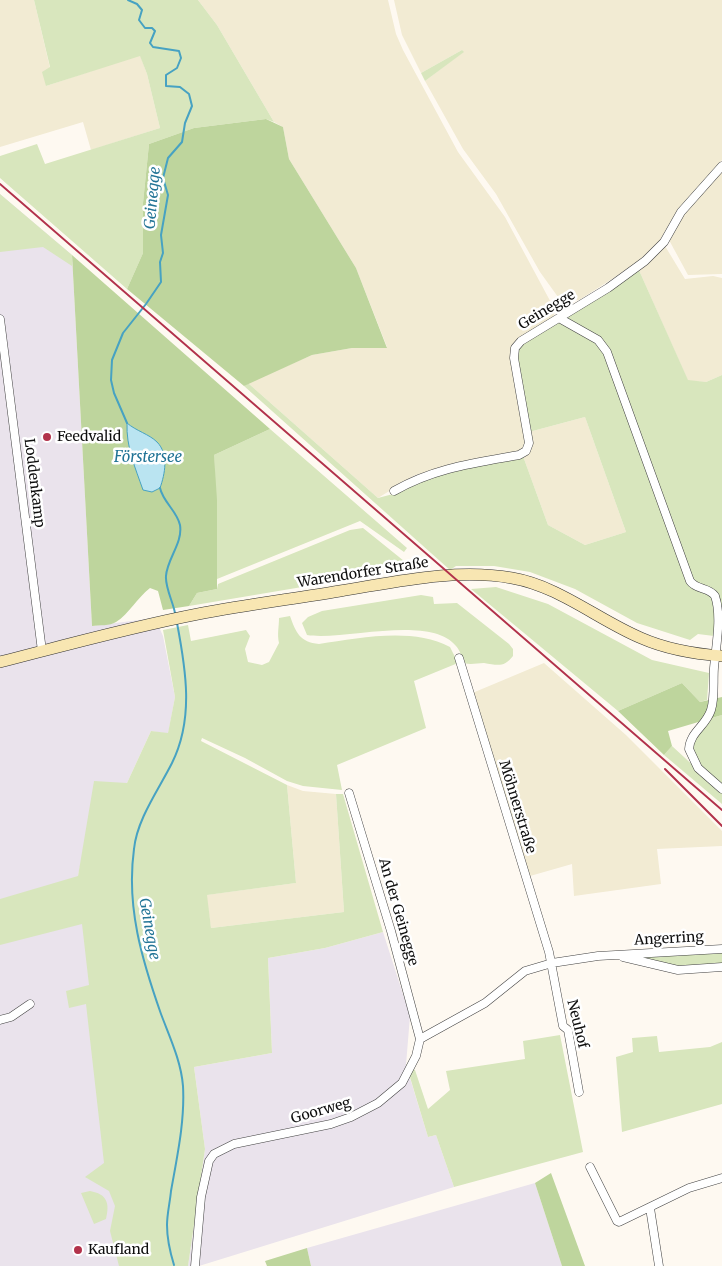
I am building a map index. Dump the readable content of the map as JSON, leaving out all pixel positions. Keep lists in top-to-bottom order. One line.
{"streets":{"street":["Geinegge","Loddenkamp","Warendorfer Straße","Möhnerstraße","An der Geinegge","Angerring","Neuhof","Goorweg"]},"crossings":[["Loddenkamp","Warendorfer Straße"],["Möhnerstraße","Angerring"],["Möhnerstraße","Neuhof"],["An der Geinegge","Goorweg"],["Angerring","Neuhof"]],"water":["Geinegge","Förstersee"],"places":["Feedvalid","Kaufland"]}
